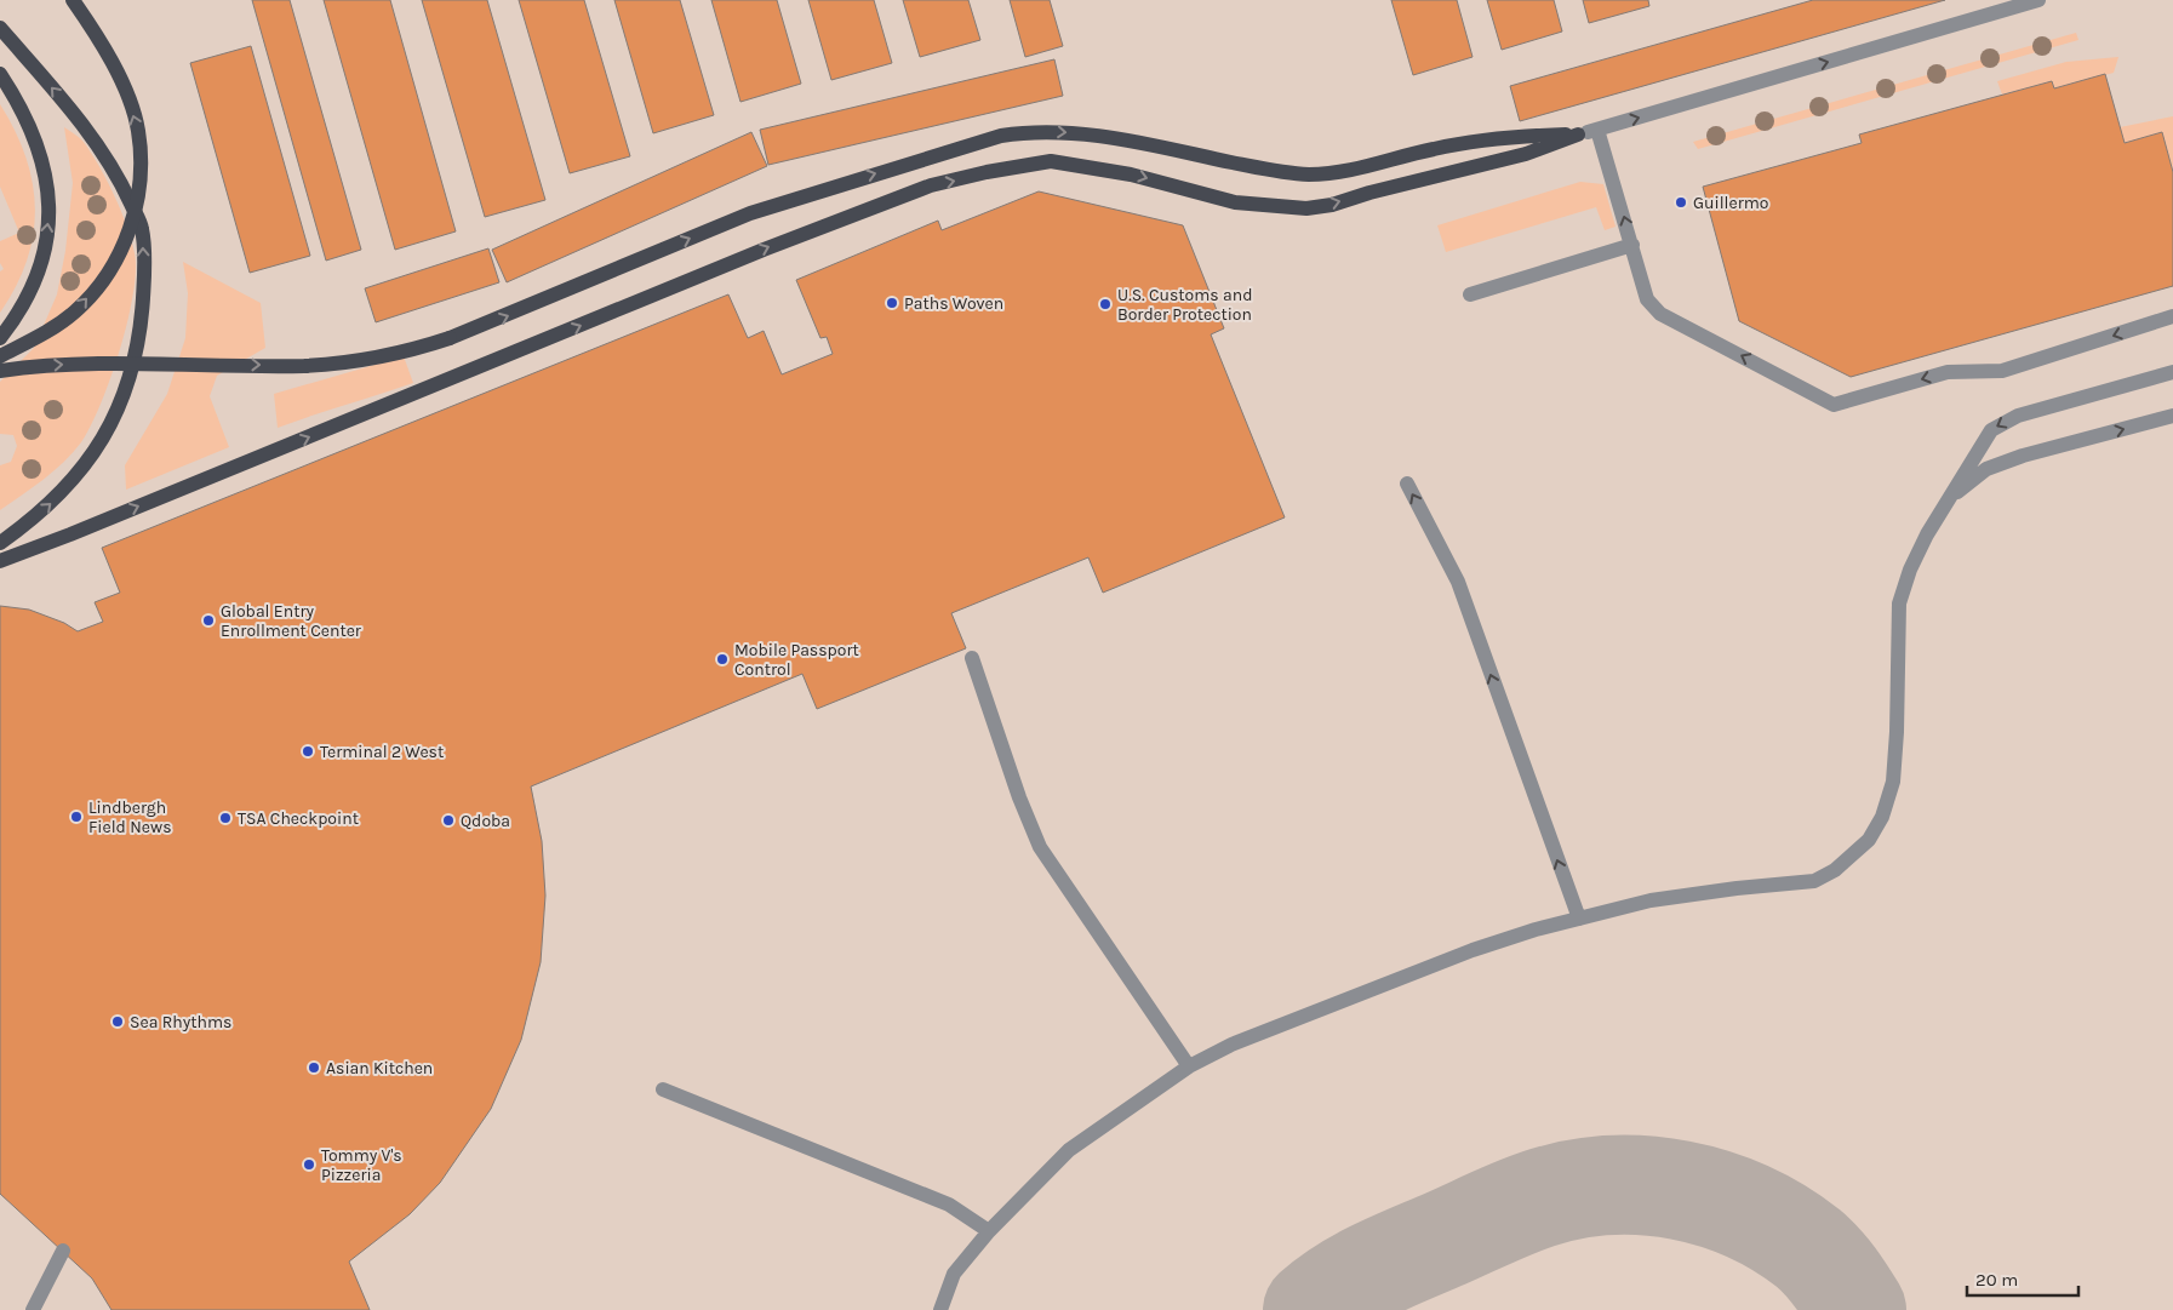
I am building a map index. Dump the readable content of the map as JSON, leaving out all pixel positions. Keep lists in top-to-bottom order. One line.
{"places":["Guillermo","Paths Woven","U.S. Customs and Border Protection","Global Entry Enrollment Center","Mobile Passport Control","Terminal 2 West","Lindbergh Field News","TSA Checkpoint","Qdoba","Sea Rhythms","Asian Kitchen","Tommy V's Pizzeria"],"scale_bar":"20 m"}
